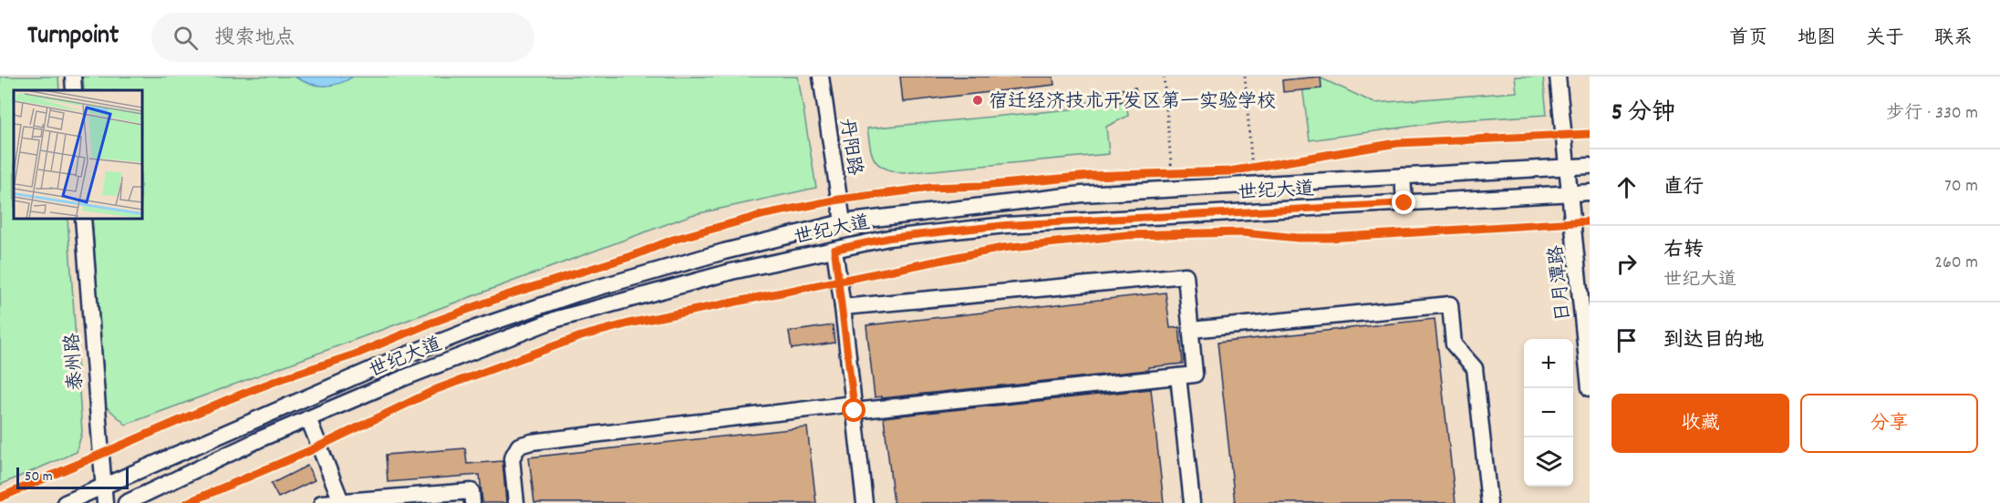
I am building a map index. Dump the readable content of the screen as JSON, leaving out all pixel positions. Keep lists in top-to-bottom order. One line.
{"streets":{"street":["丹阳路","世纪大道","日月潭路","泰州路"]},"crossings":[["丹阳路","世纪大道"],["世纪大道","日月潭路"],["世纪大道","泰州路"]],"places":["宿迁经济技术开发区第一实验学校"],"scale_bar":"50 m","page":{"header":"Turnpoint","search":"搜索地点","nav":["首页","地图","关于","联系"],"heading":["5 分钟","步行 · 330 m"],"list":[["直行","70 m"],["右转","世纪大道","260 m"],"到达目的地"],"map_buttons":["+","−"],"buttons":["收藏","分享"],"scale":"50 m"}}
